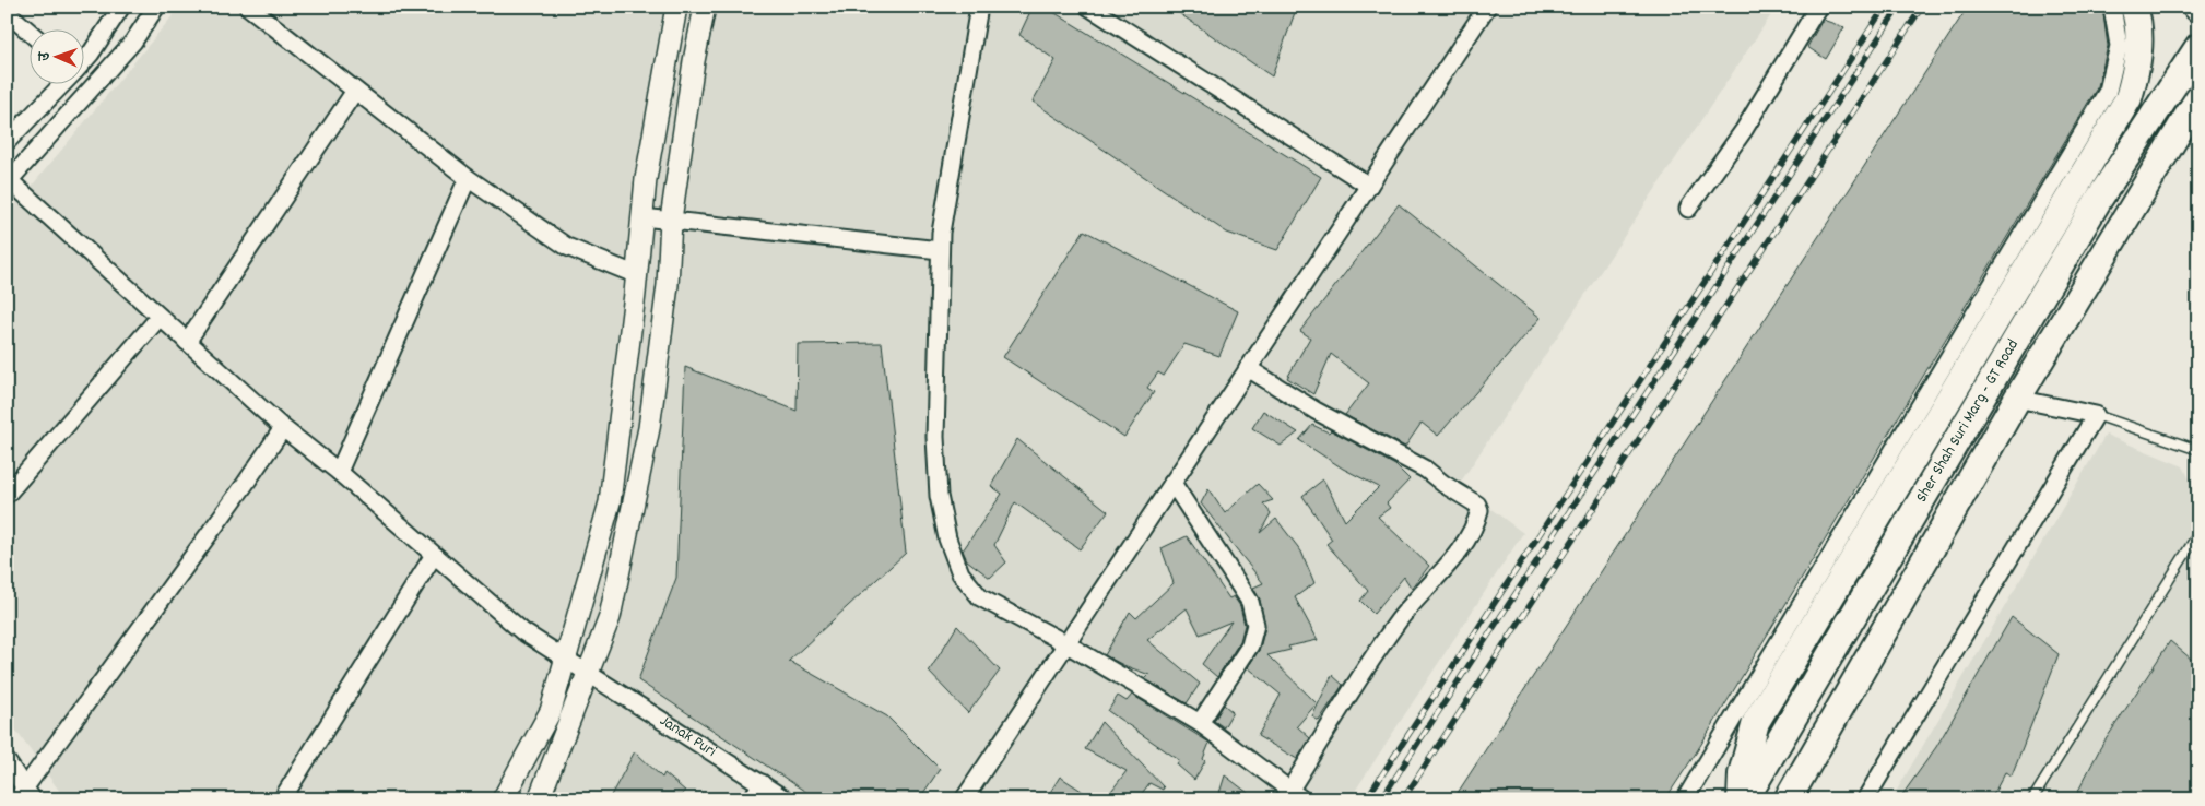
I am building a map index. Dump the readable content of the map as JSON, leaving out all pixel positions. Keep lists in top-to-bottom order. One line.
{"streets":{"main road":["Sher Shah Suri Marg - GT Road"],"street":["Janak Puri"]},"north":"left"}
